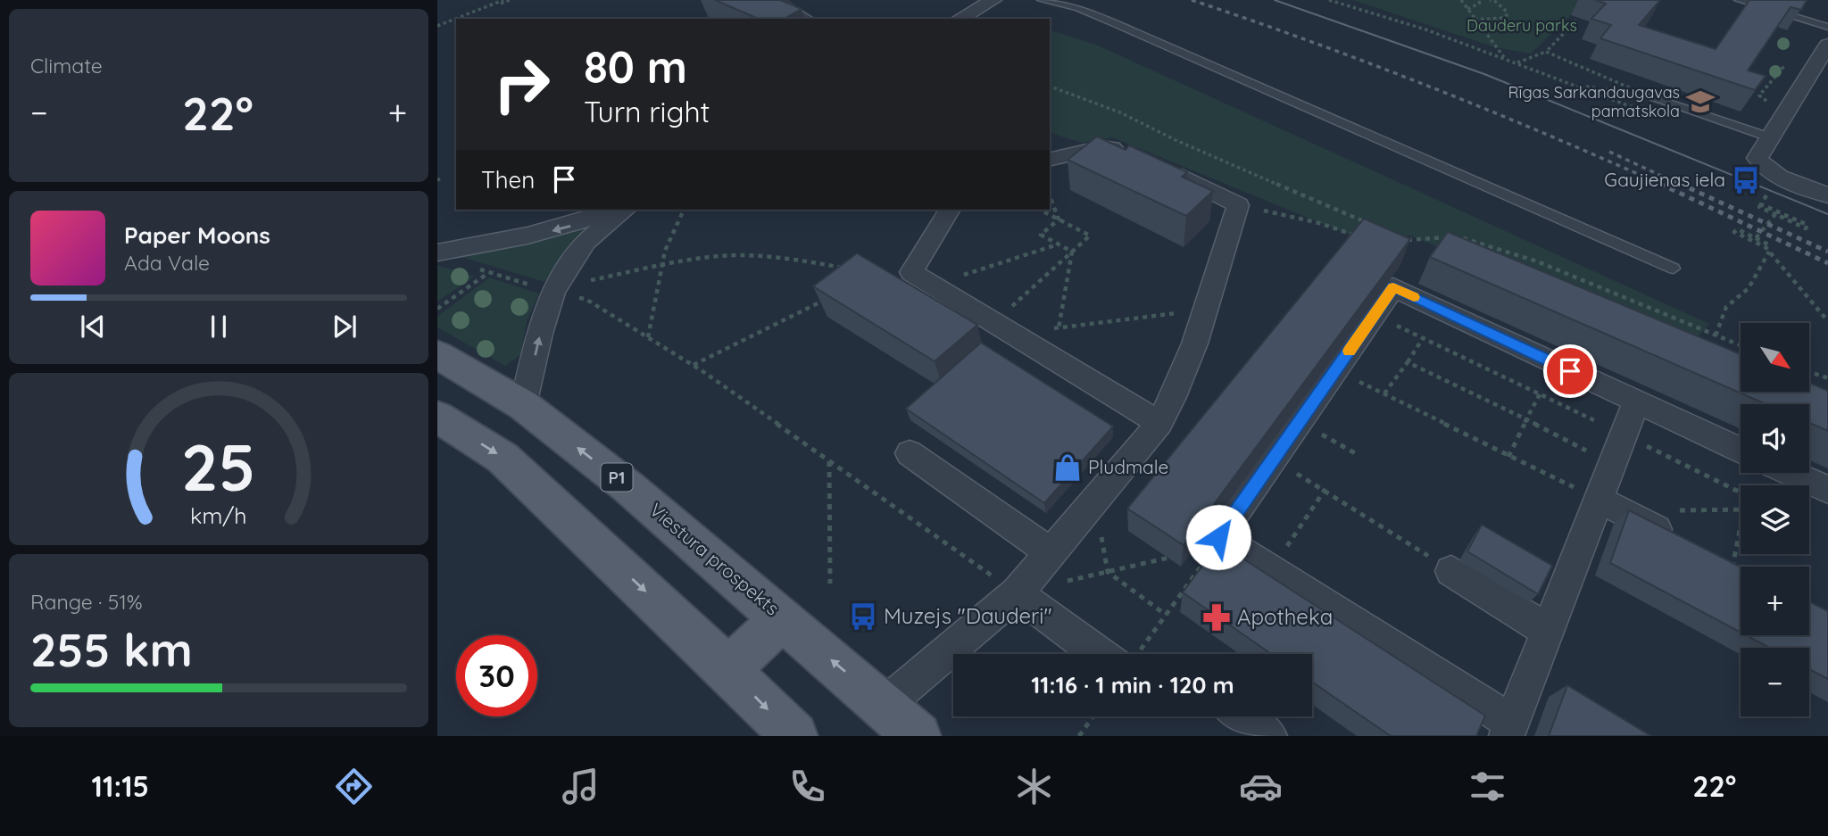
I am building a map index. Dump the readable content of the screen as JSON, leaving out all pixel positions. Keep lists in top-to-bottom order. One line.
{"streets":{"main road":["P1","Viestura prospekts"]},"parks":["Dauderu parks"],"places":{"school or university":["Rīgas Sarkandaugavas pamatskola"],"bus stop":["Gaujienas iela","Muzejs \"Dauderi\""],"shop":["Pludmale"],"pharmacy":["Apotheka"]},"north":"bottom right","page":{"tile":["Climate",["Range · 51%","255 km"]],"turn":["80 m","Turn right"],"heat":["−","22°","+"],"then":"Then","song":["Paper Moons","Ada Vale"],"map_buttons":["+","−"],"limit":"30","trip":"11:16 · 1 min · 120 m","tabs":["11:15","22°"],"gauge":["25","km/h"]}}
